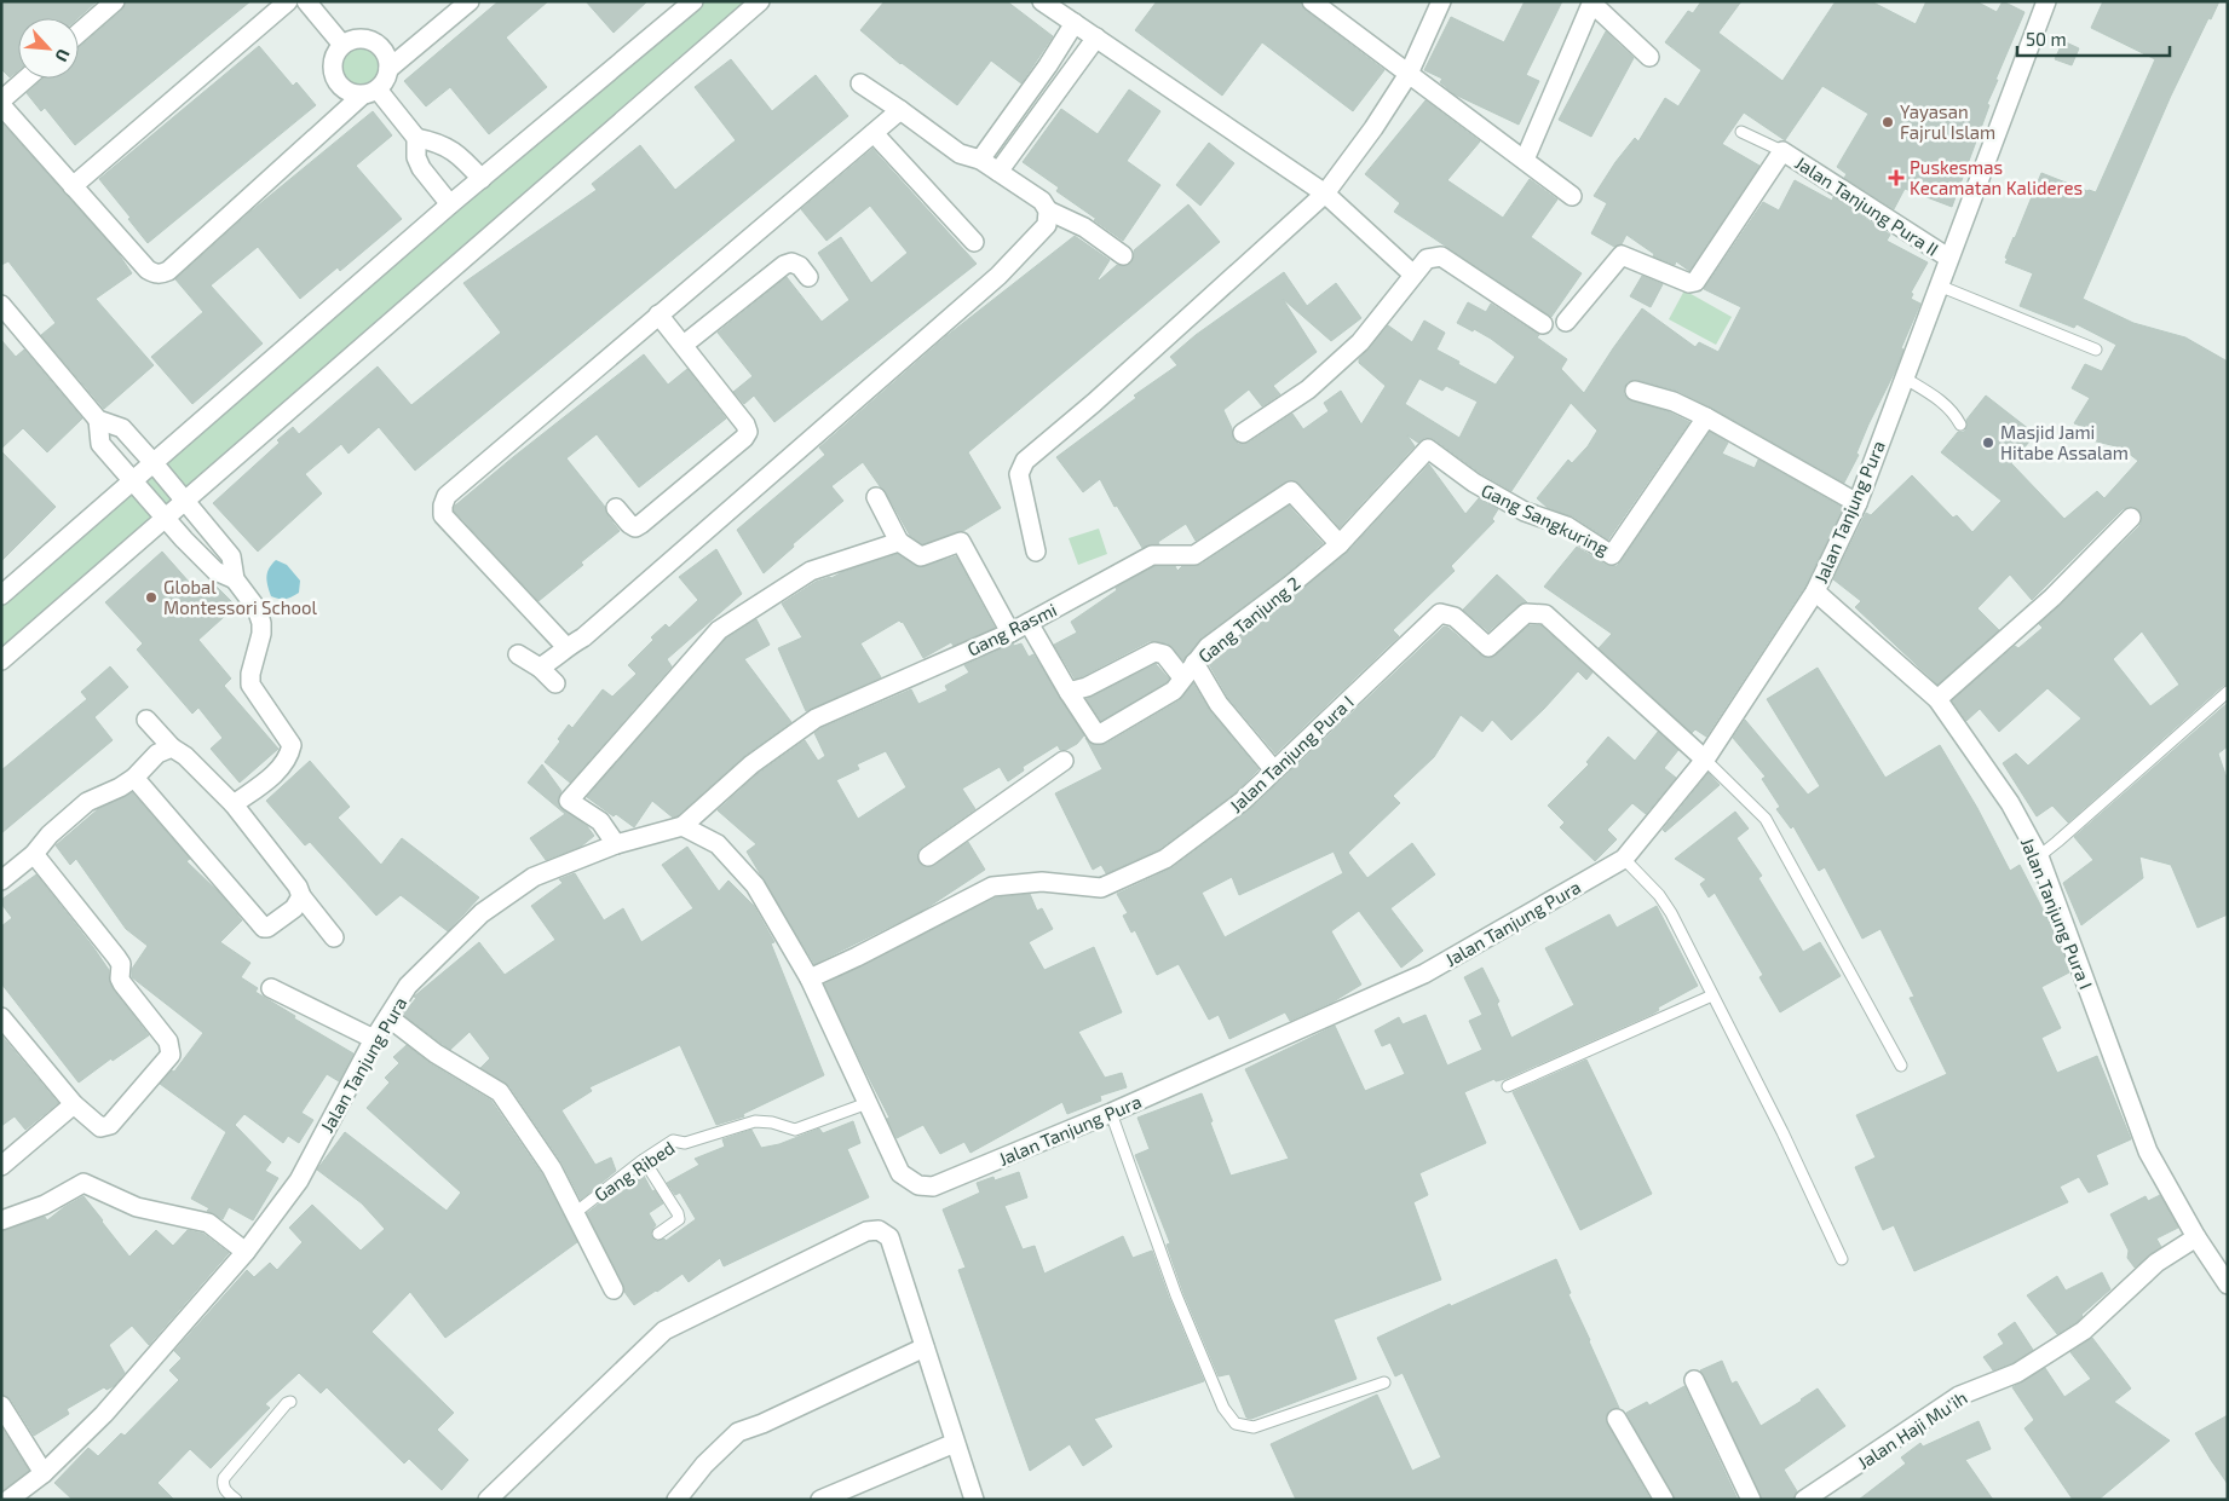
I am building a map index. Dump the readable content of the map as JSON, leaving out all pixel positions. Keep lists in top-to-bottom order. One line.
{"streets":{"street":["Jalan Tanjung Pura II","Jalan Tanjung Pura","Gang Sangkuring","Gang Tanjung 2","Gang Rasmi","Jalan Tanjung Pura I","Gang Ribed","Jalan Haji Mu'ih"]},"crossings":[["Jalan Tanjung Pura II","Jalan Tanjung Pura"],["Jalan Tanjung Pura","Gang Rasmi"],["Jalan Tanjung Pura","Jalan Tanjung Pura I"],["Jalan Tanjung Pura","Gang Ribed"],["Gang Sangkuring","Gang Tanjung 2"],["Gang Sangkuring","Gang Rasmi"],["Gang Tanjung 2","Gang Rasmi"],["Jalan Tanjung Pura I","Jalan Haji Mu'ih"]],"places":{"other":["Yayasan Fajrul Islam","Masjid Jami Hitabe Assalam","Global Montessori School"],"health":["Puskesmas Kecamatan Kalideres"]},"scale_bar":"50 m","north":"bottom right"}
